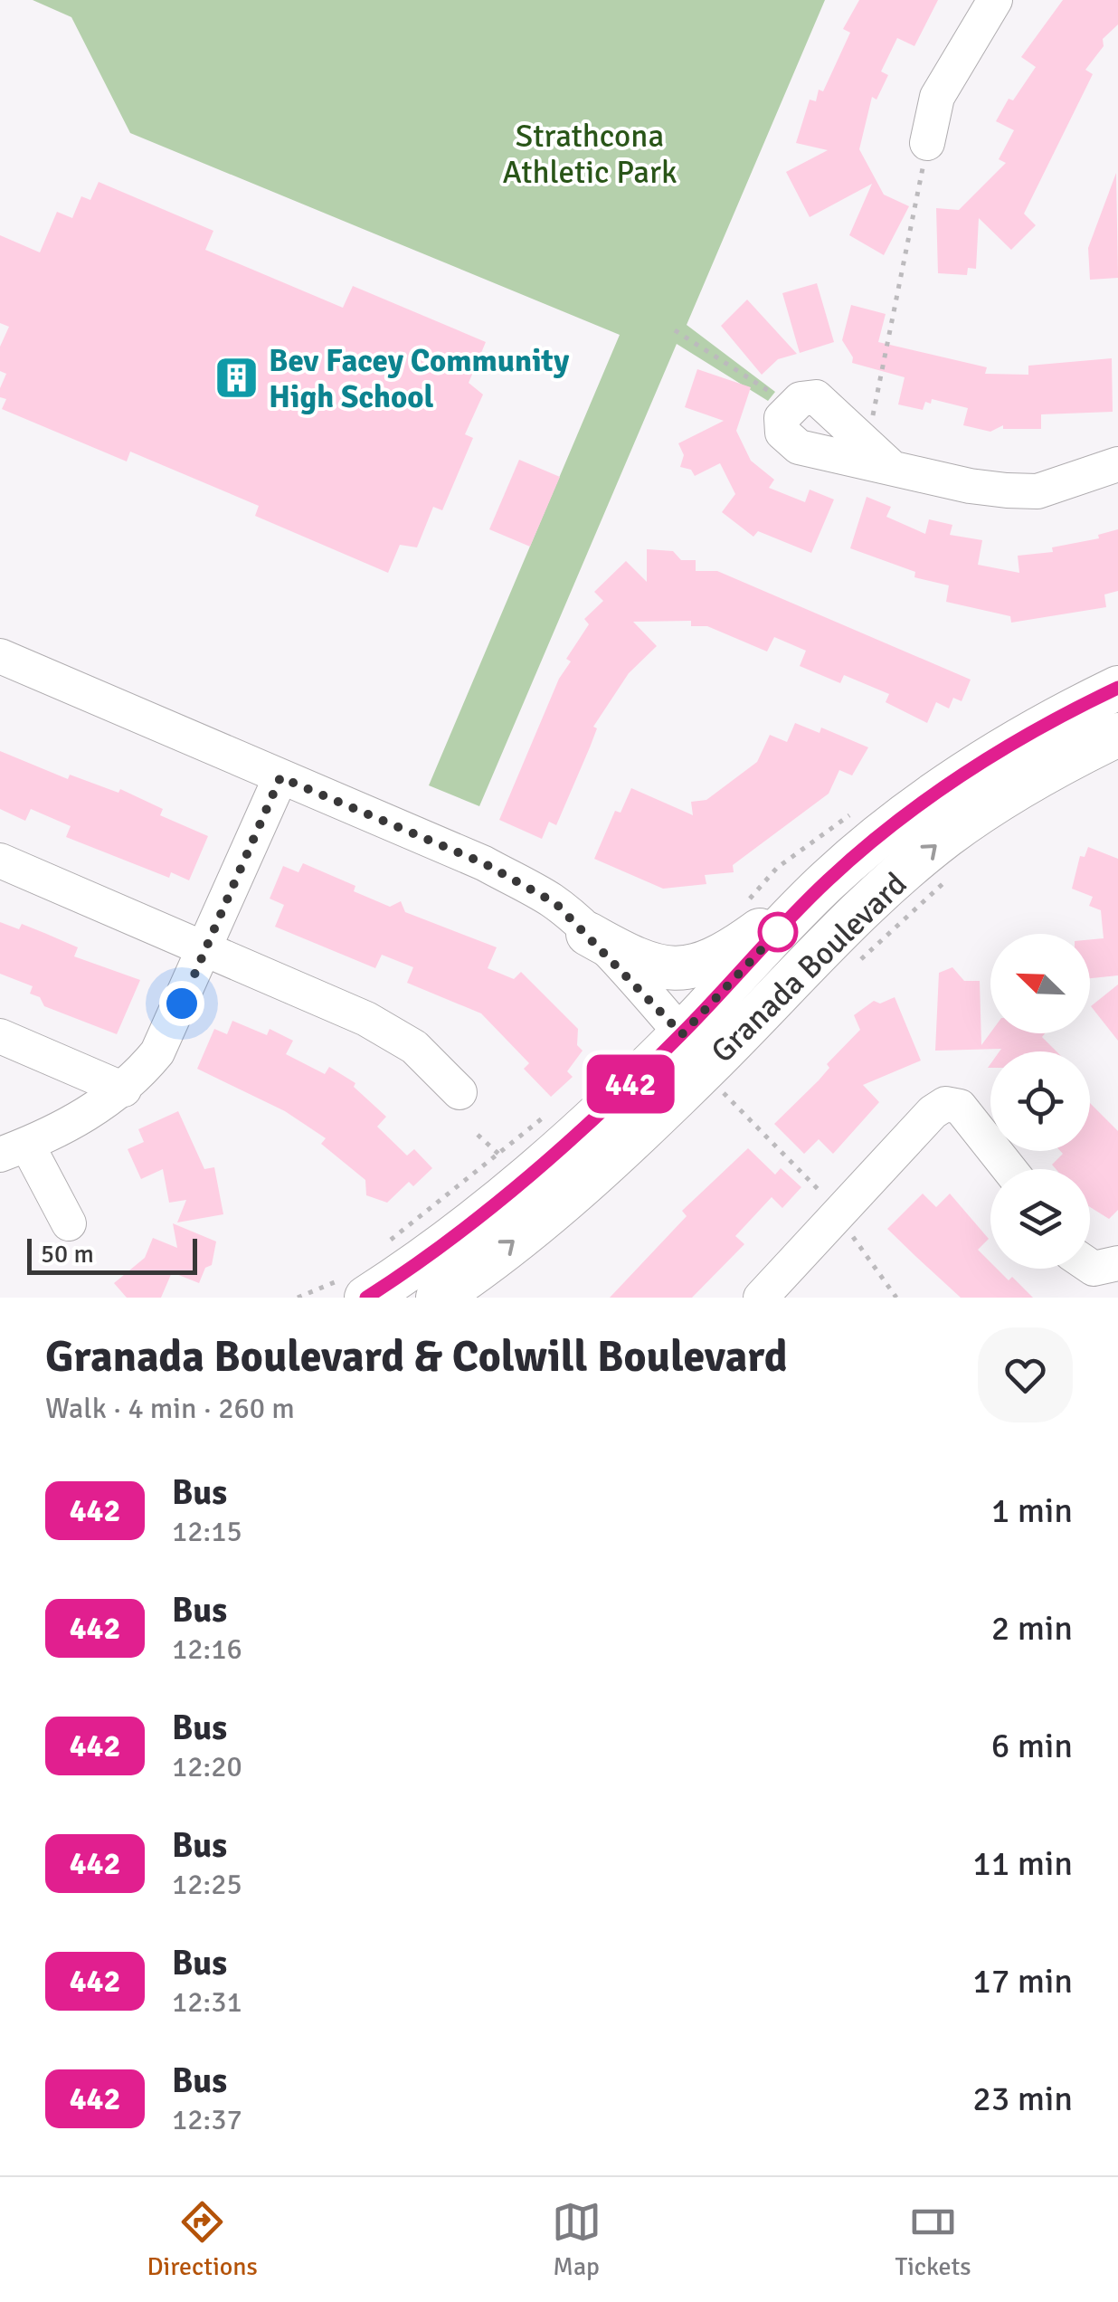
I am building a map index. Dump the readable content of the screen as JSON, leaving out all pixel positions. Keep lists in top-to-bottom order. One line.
{"streets":{"main road":["Granada Boulevard"]},"parks":["Strathcona Athletic Park"],"places":{"building":["Bev Facey Community High School"]},"lines":["bus line 442"],"scale_bar":"50 m","north":"top left","page":{"on_map":"442","scale":"50 m","heading":["Granada Boulevard & Colwill Boulevard","Walk · 4 min · 260 m"],"list":[{"mark":"442","name":"Bus","note":"12:15","value":"1 min"},{"mark":"442","name":"Bus","note":"12:16","value":"2 min"},{"mark":"442","name":"Bus","note":"12:20","value":"6 min"},{"mark":"442","name":"Bus","note":"12:25","value":"11 min"},{"mark":"442","name":"Bus","note":"12:31","value":"17 min"},{"mark":"442","name":"Bus","note":"12:37","value":"23 min"}],"tabs":["Directions","Map","Tickets"]}}
